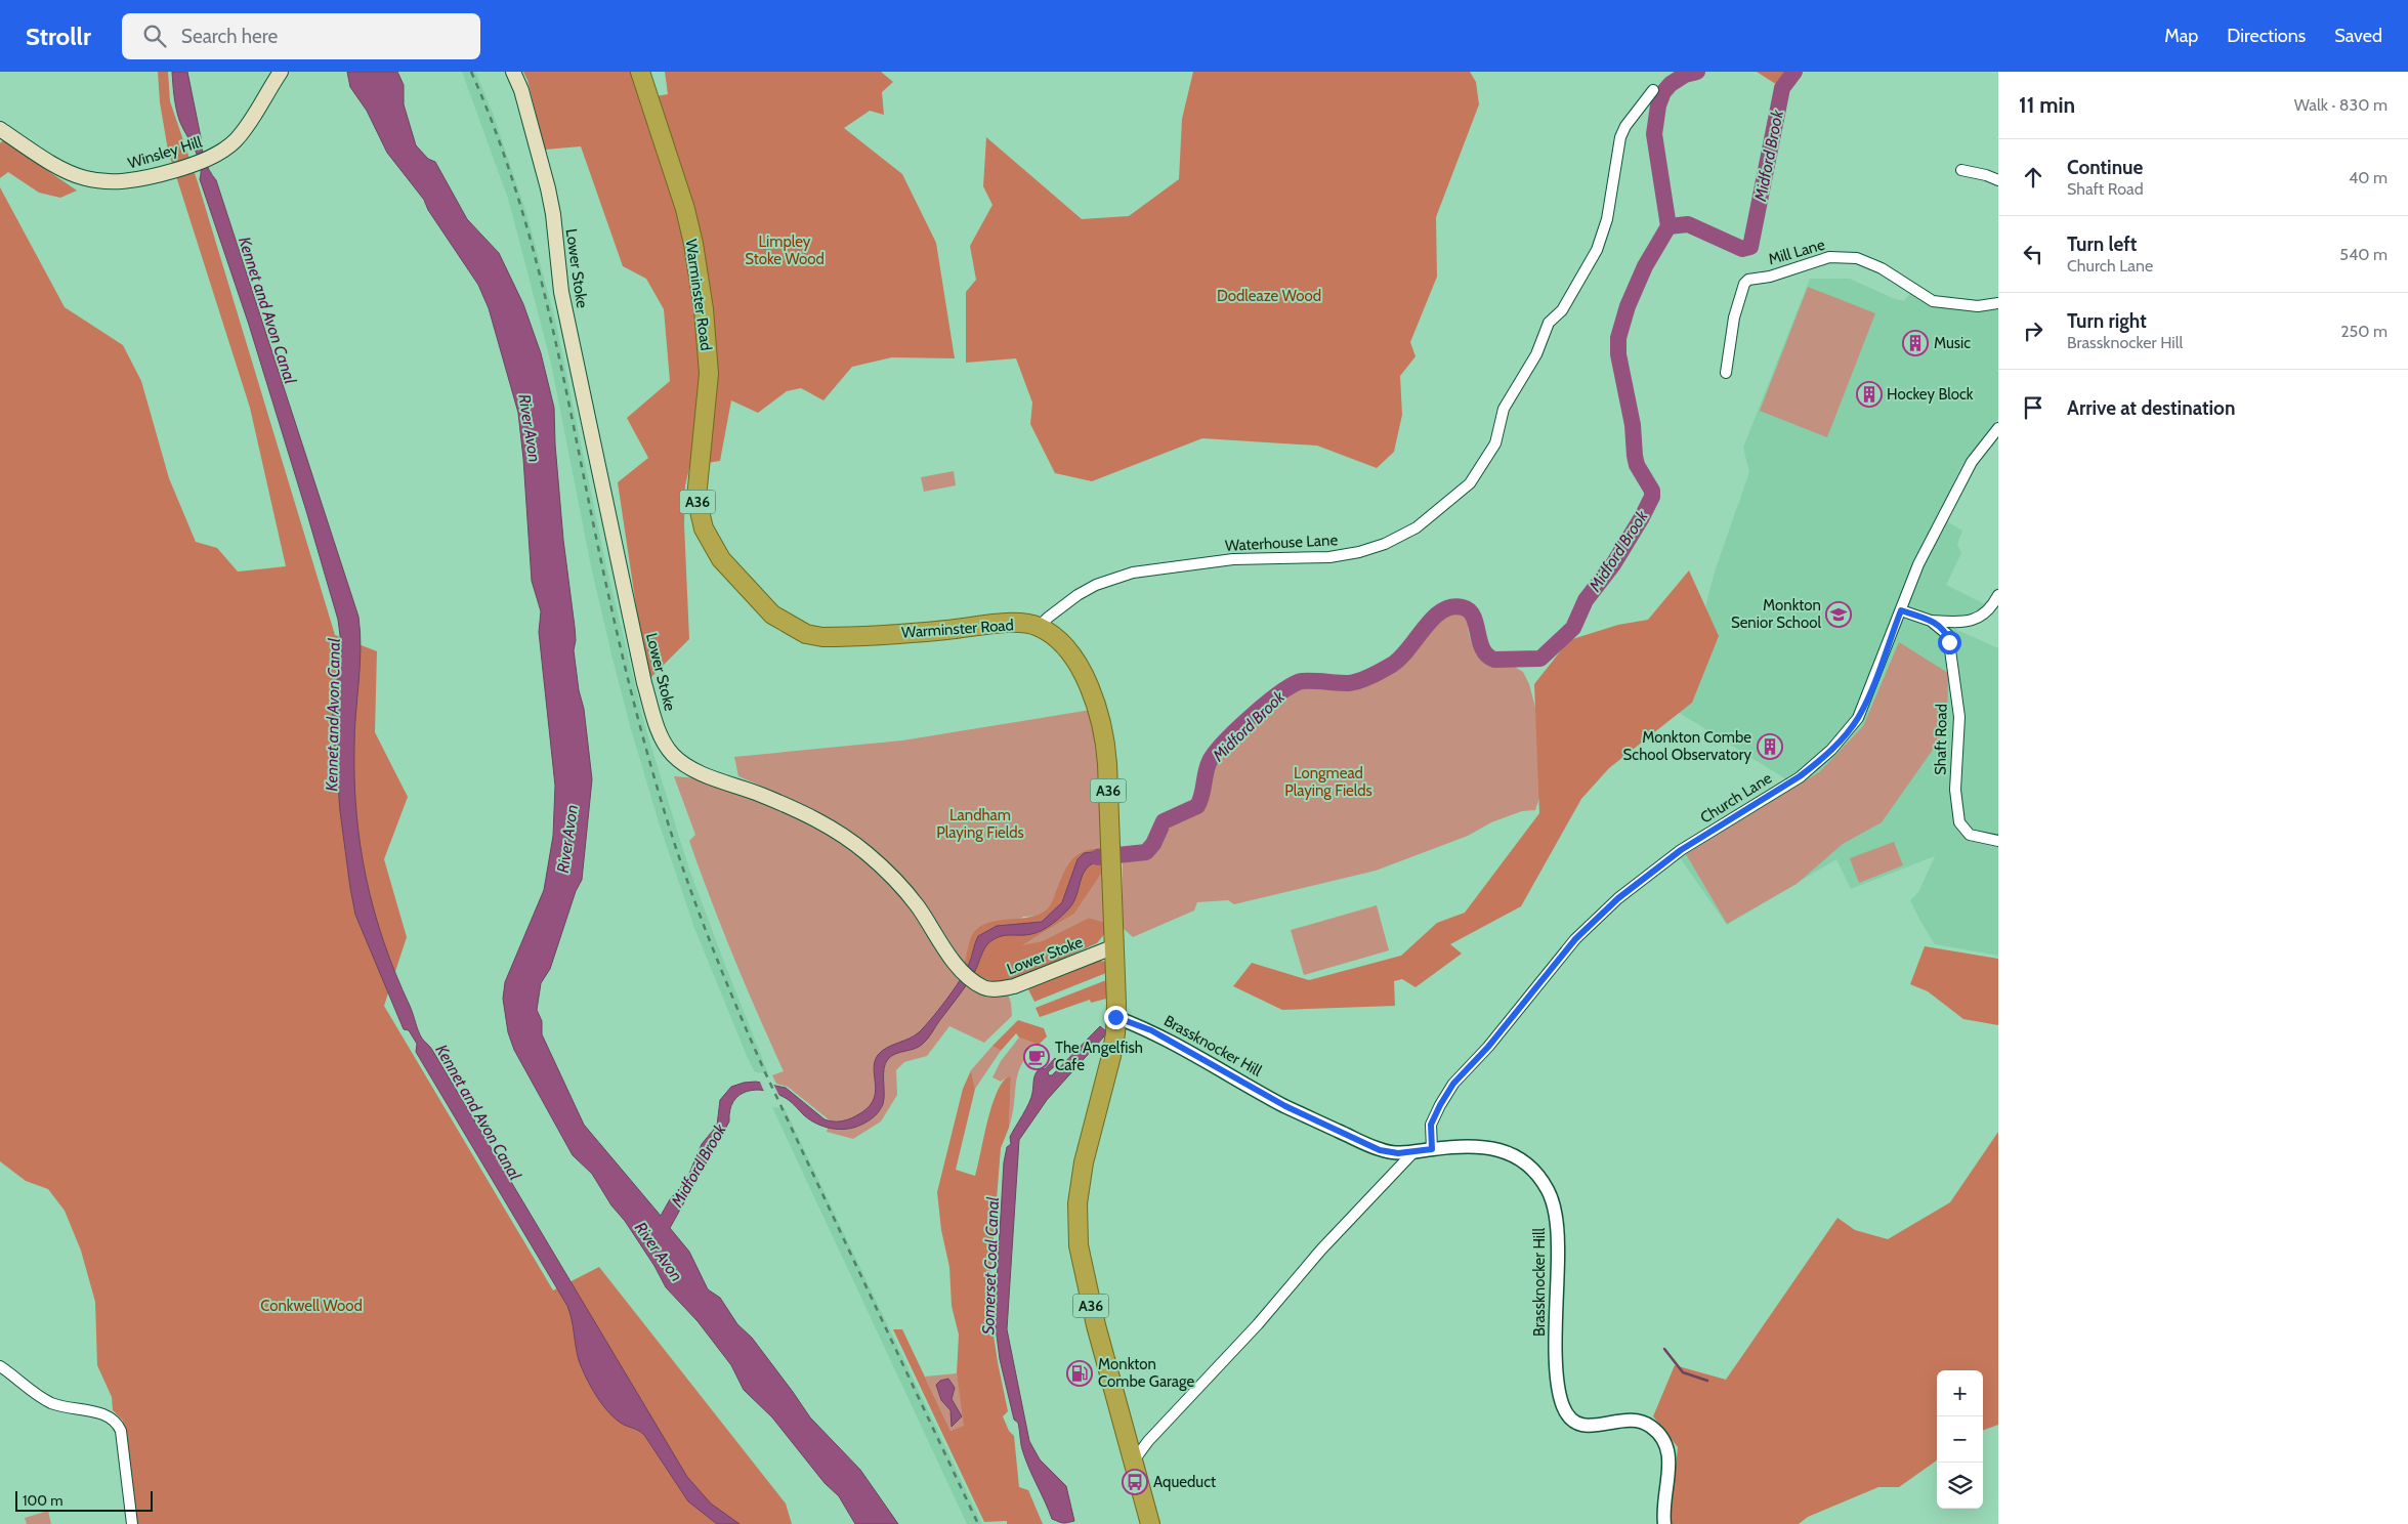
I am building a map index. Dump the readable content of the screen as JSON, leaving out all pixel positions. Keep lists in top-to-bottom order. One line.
{"streets":{"highway":["Warminster Road","A36"],"main road":["Winsley Hill","Lower Stoke"],"street":["Mill Lane","Waterhouse Lane","Shaft Road","Church Lane","Brassknocker Hill"]},"crossings":[["Lower Stoke","A36"],["Warminster Road","A36"],["Warminster Road","Waterhouse Lane"],["A36","Waterhouse Lane"],["A36","Brassknocker Hill"],["Shaft Road","Church Lane"],["Church Lane","Brassknocker Hill"]],"water":["Midford Brook","Kennet and Avon Canal","River Avon","Somerset Coal Canal"],"parks":["Limpley Stoke Wood","Dodleaze Wood","Longmead Playing Fields","Landham Playing Fields","Conkwell Wood"],"places":{"building":["Music","Hockey Block","Monkton Combe School Observatory"],"school or university":["Monkton Senior School"],"cafe":["The Angelfish Cafe"],"fuel station":["Monkton Combe Garage"],"bus stop":["Aqueduct"]},"scale_bar":"100 m","page":{"header":"Strollr","search":"Search here","nav":["Map","Directions","Saved"],"heading":["11 min","Walk · 830 m"],"list":[["Continue","Shaft Road","40 m"],["Turn left","Church Lane","540 m"],["Turn right","Brassknocker Hill","250 m"],"Arrive at destination"],"map_buttons":["+","−"],"scale":"100 m"}}
